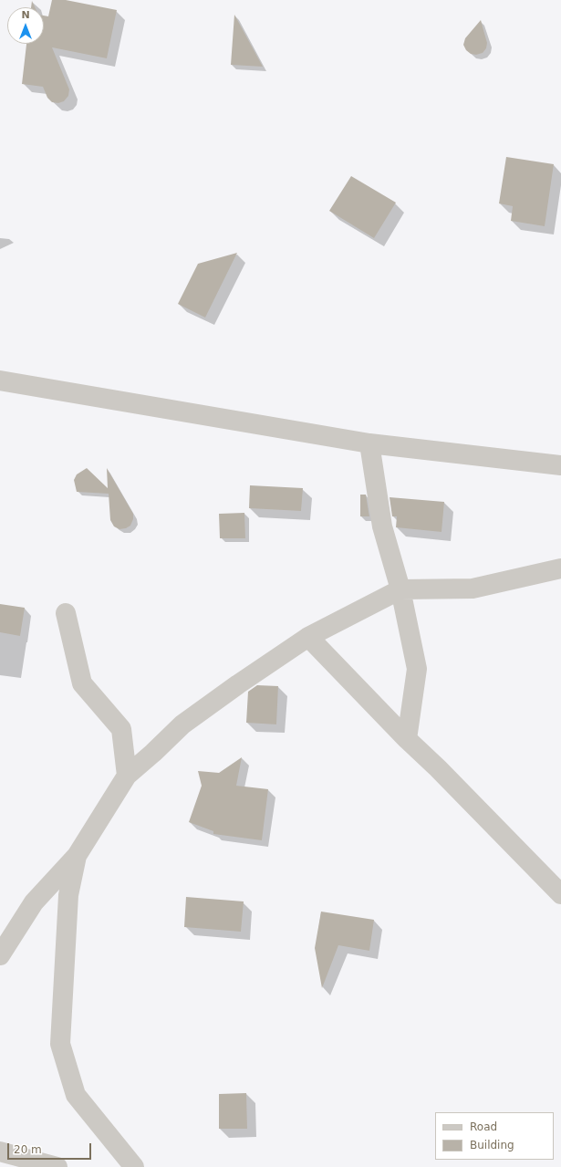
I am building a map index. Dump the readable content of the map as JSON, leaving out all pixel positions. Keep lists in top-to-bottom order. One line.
{"legend":["Road","Building"],"scale_bar":"20 m","north":"top"}
